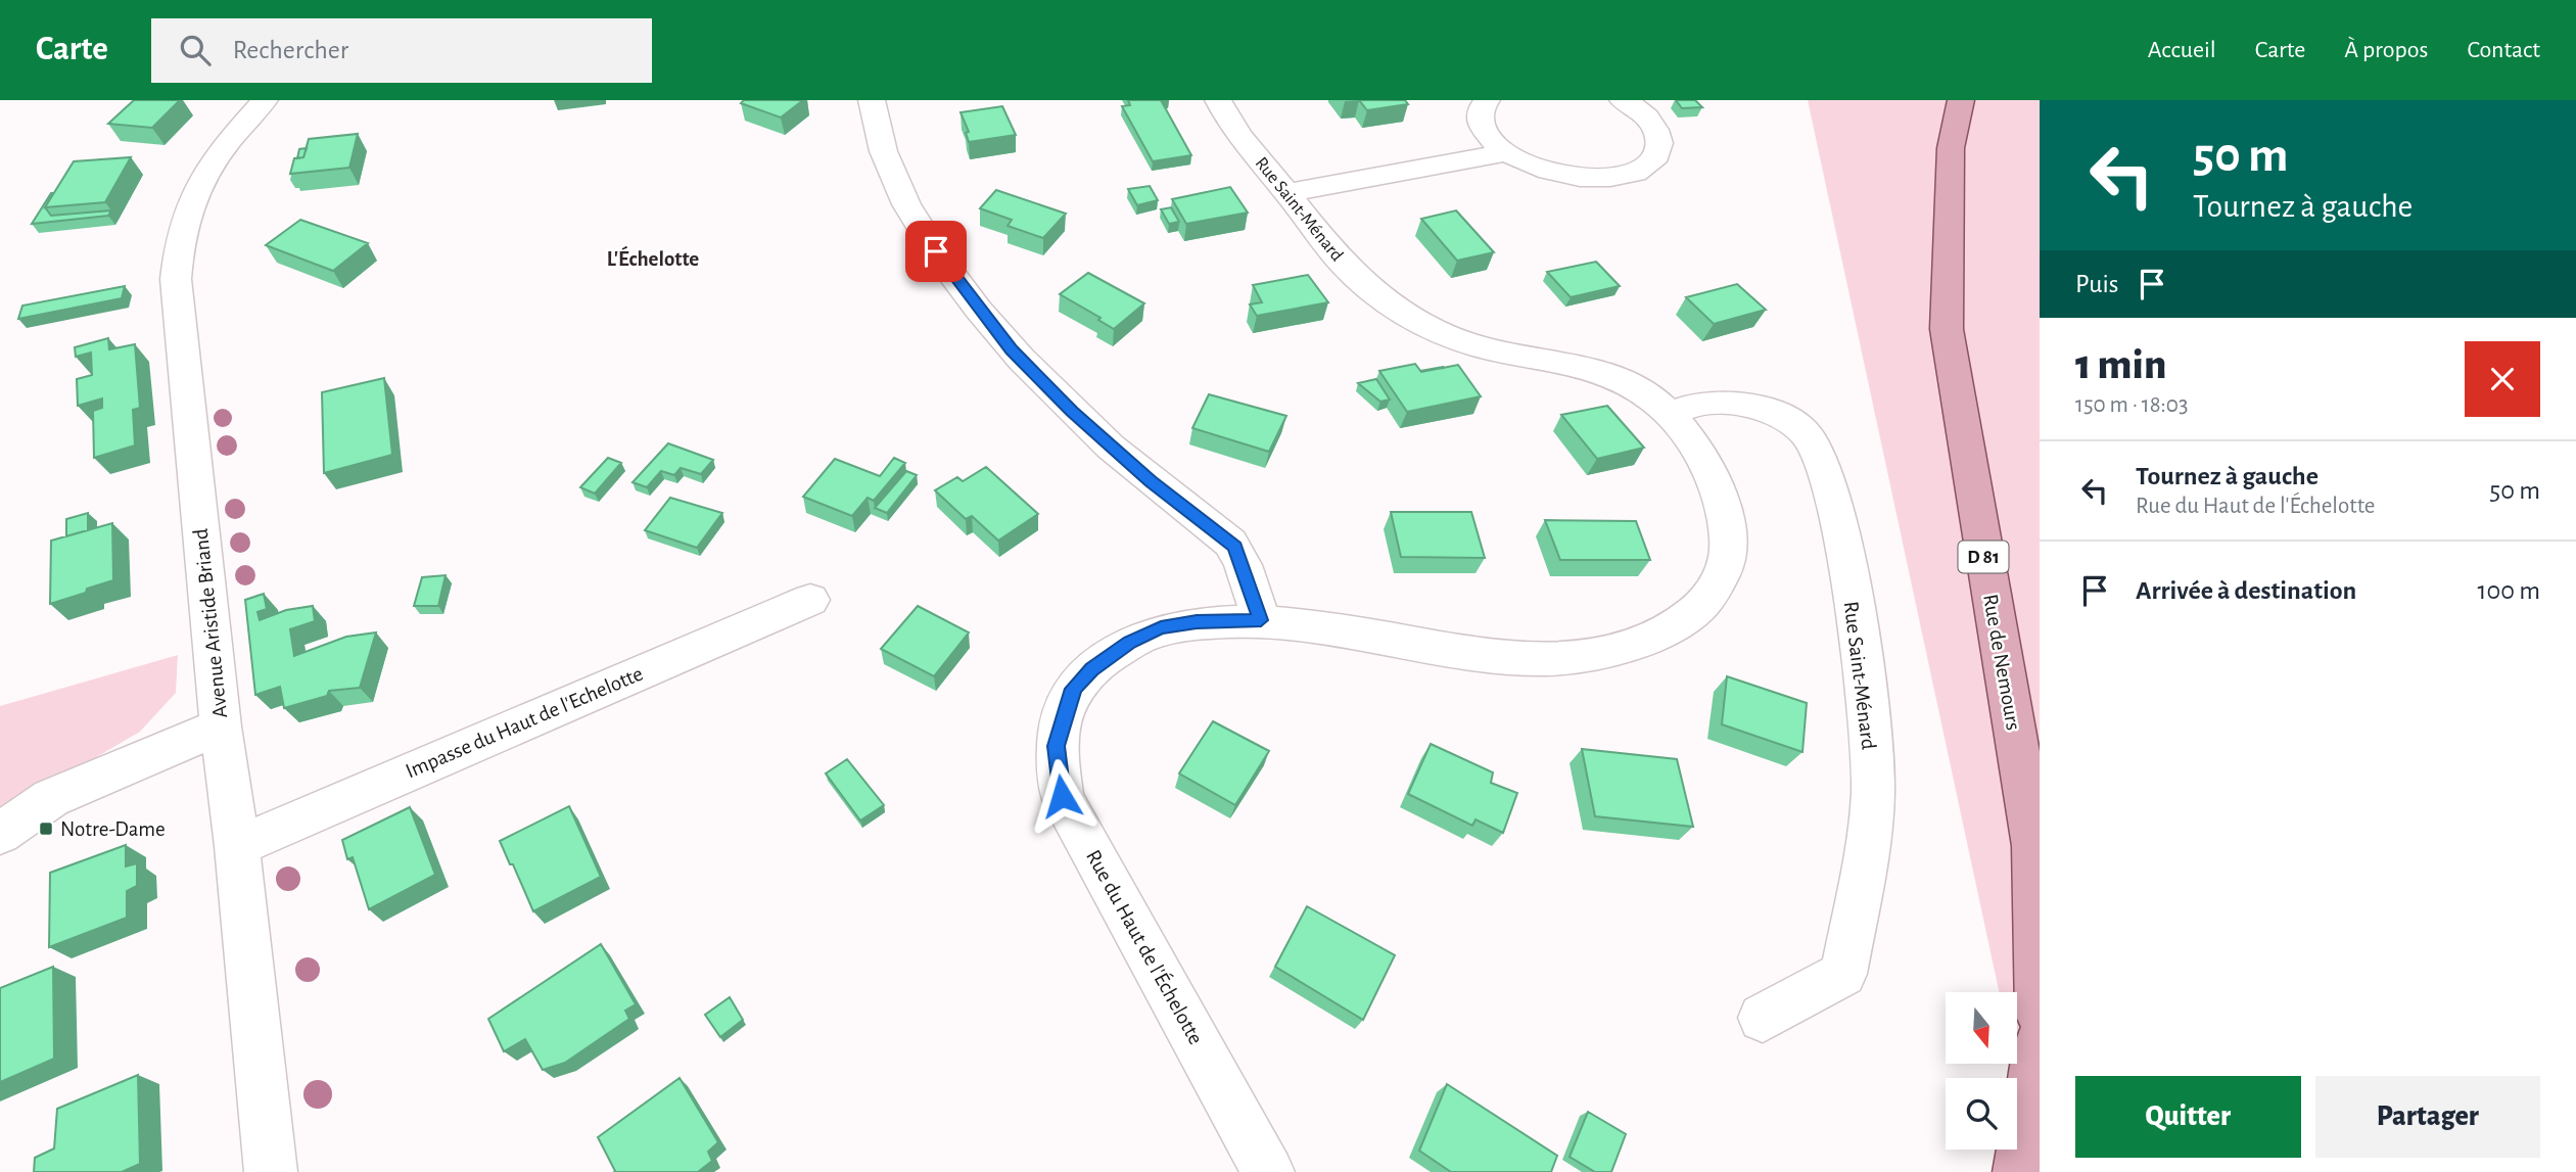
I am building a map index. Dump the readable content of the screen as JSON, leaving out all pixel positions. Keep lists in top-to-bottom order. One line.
{"streets":{"main road":["D 81","Rue de Nemours"],"street":["Rue Saint-Ménard","Avenue Aristide Briand","Impasse du Haut de l'Echelotte","Rue du Haut de l'Échelotte"]},"crossings":[["Rue Saint-Ménard","Rue du Haut de l'Échelotte"],["Avenue Aristide Briand","Impasse du Haut de l'Echelotte"]],"districts":["L'Échelotte"],"places":{"transit":["Notre-Dame"]},"north":"bottom","page":{"header":"Carte","search":"Rechercher","nav":["Accueil","Carte","À propos","Contact"],"turn":["50 m","Tournez à gauche"],"then":"Puis","heading":["1 min","150 m · 18:03"],"list":[{"name":"Tournez à gauche","note":"Rue du Haut de l'Échelotte","value":"50 m"},{"name":"Arrivée à destination","value":"100 m"}],"buttons":["Quitter","Partager"]}}
